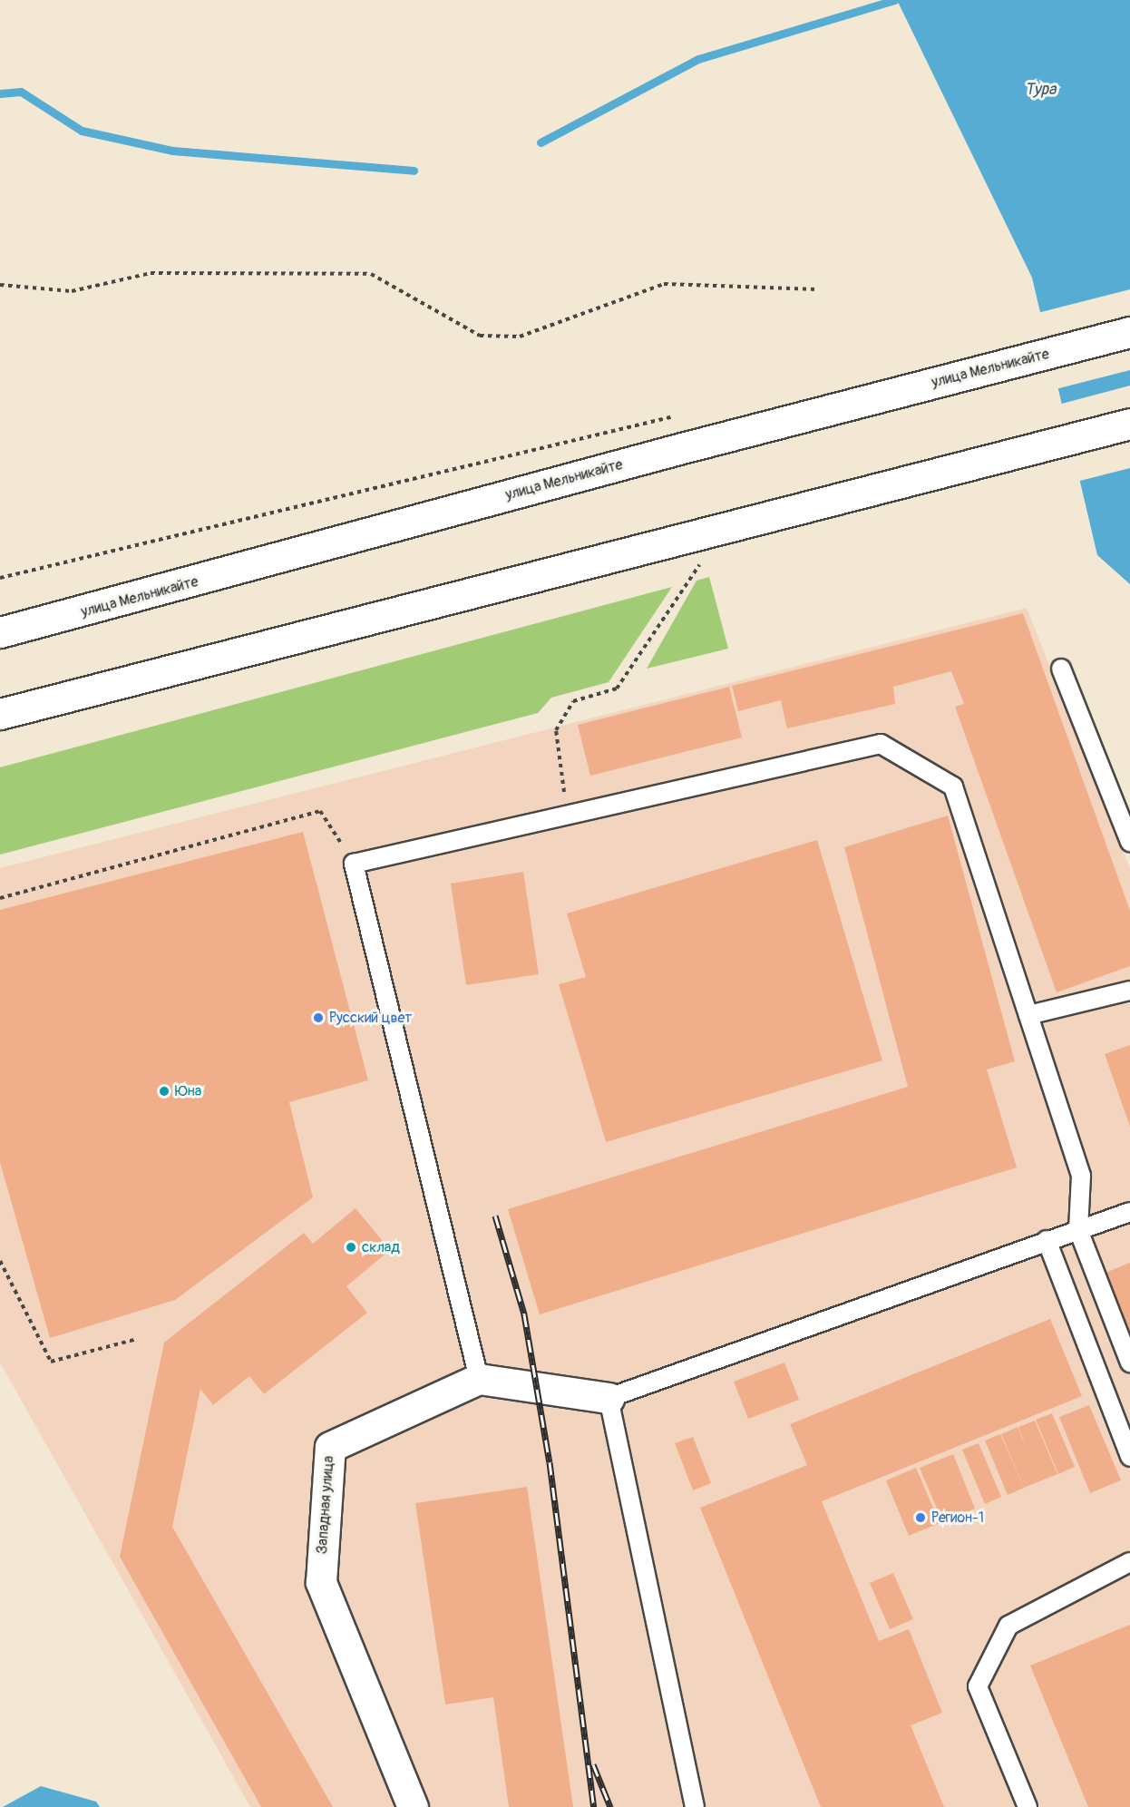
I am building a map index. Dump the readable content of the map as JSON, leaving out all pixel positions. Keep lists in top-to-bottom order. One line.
{"streets":{"main road":["улица Мельникайте","Западная улица"]},"water":["Тура"],"places":["Русский цвет","Юна","склад","Регион-1"]}
